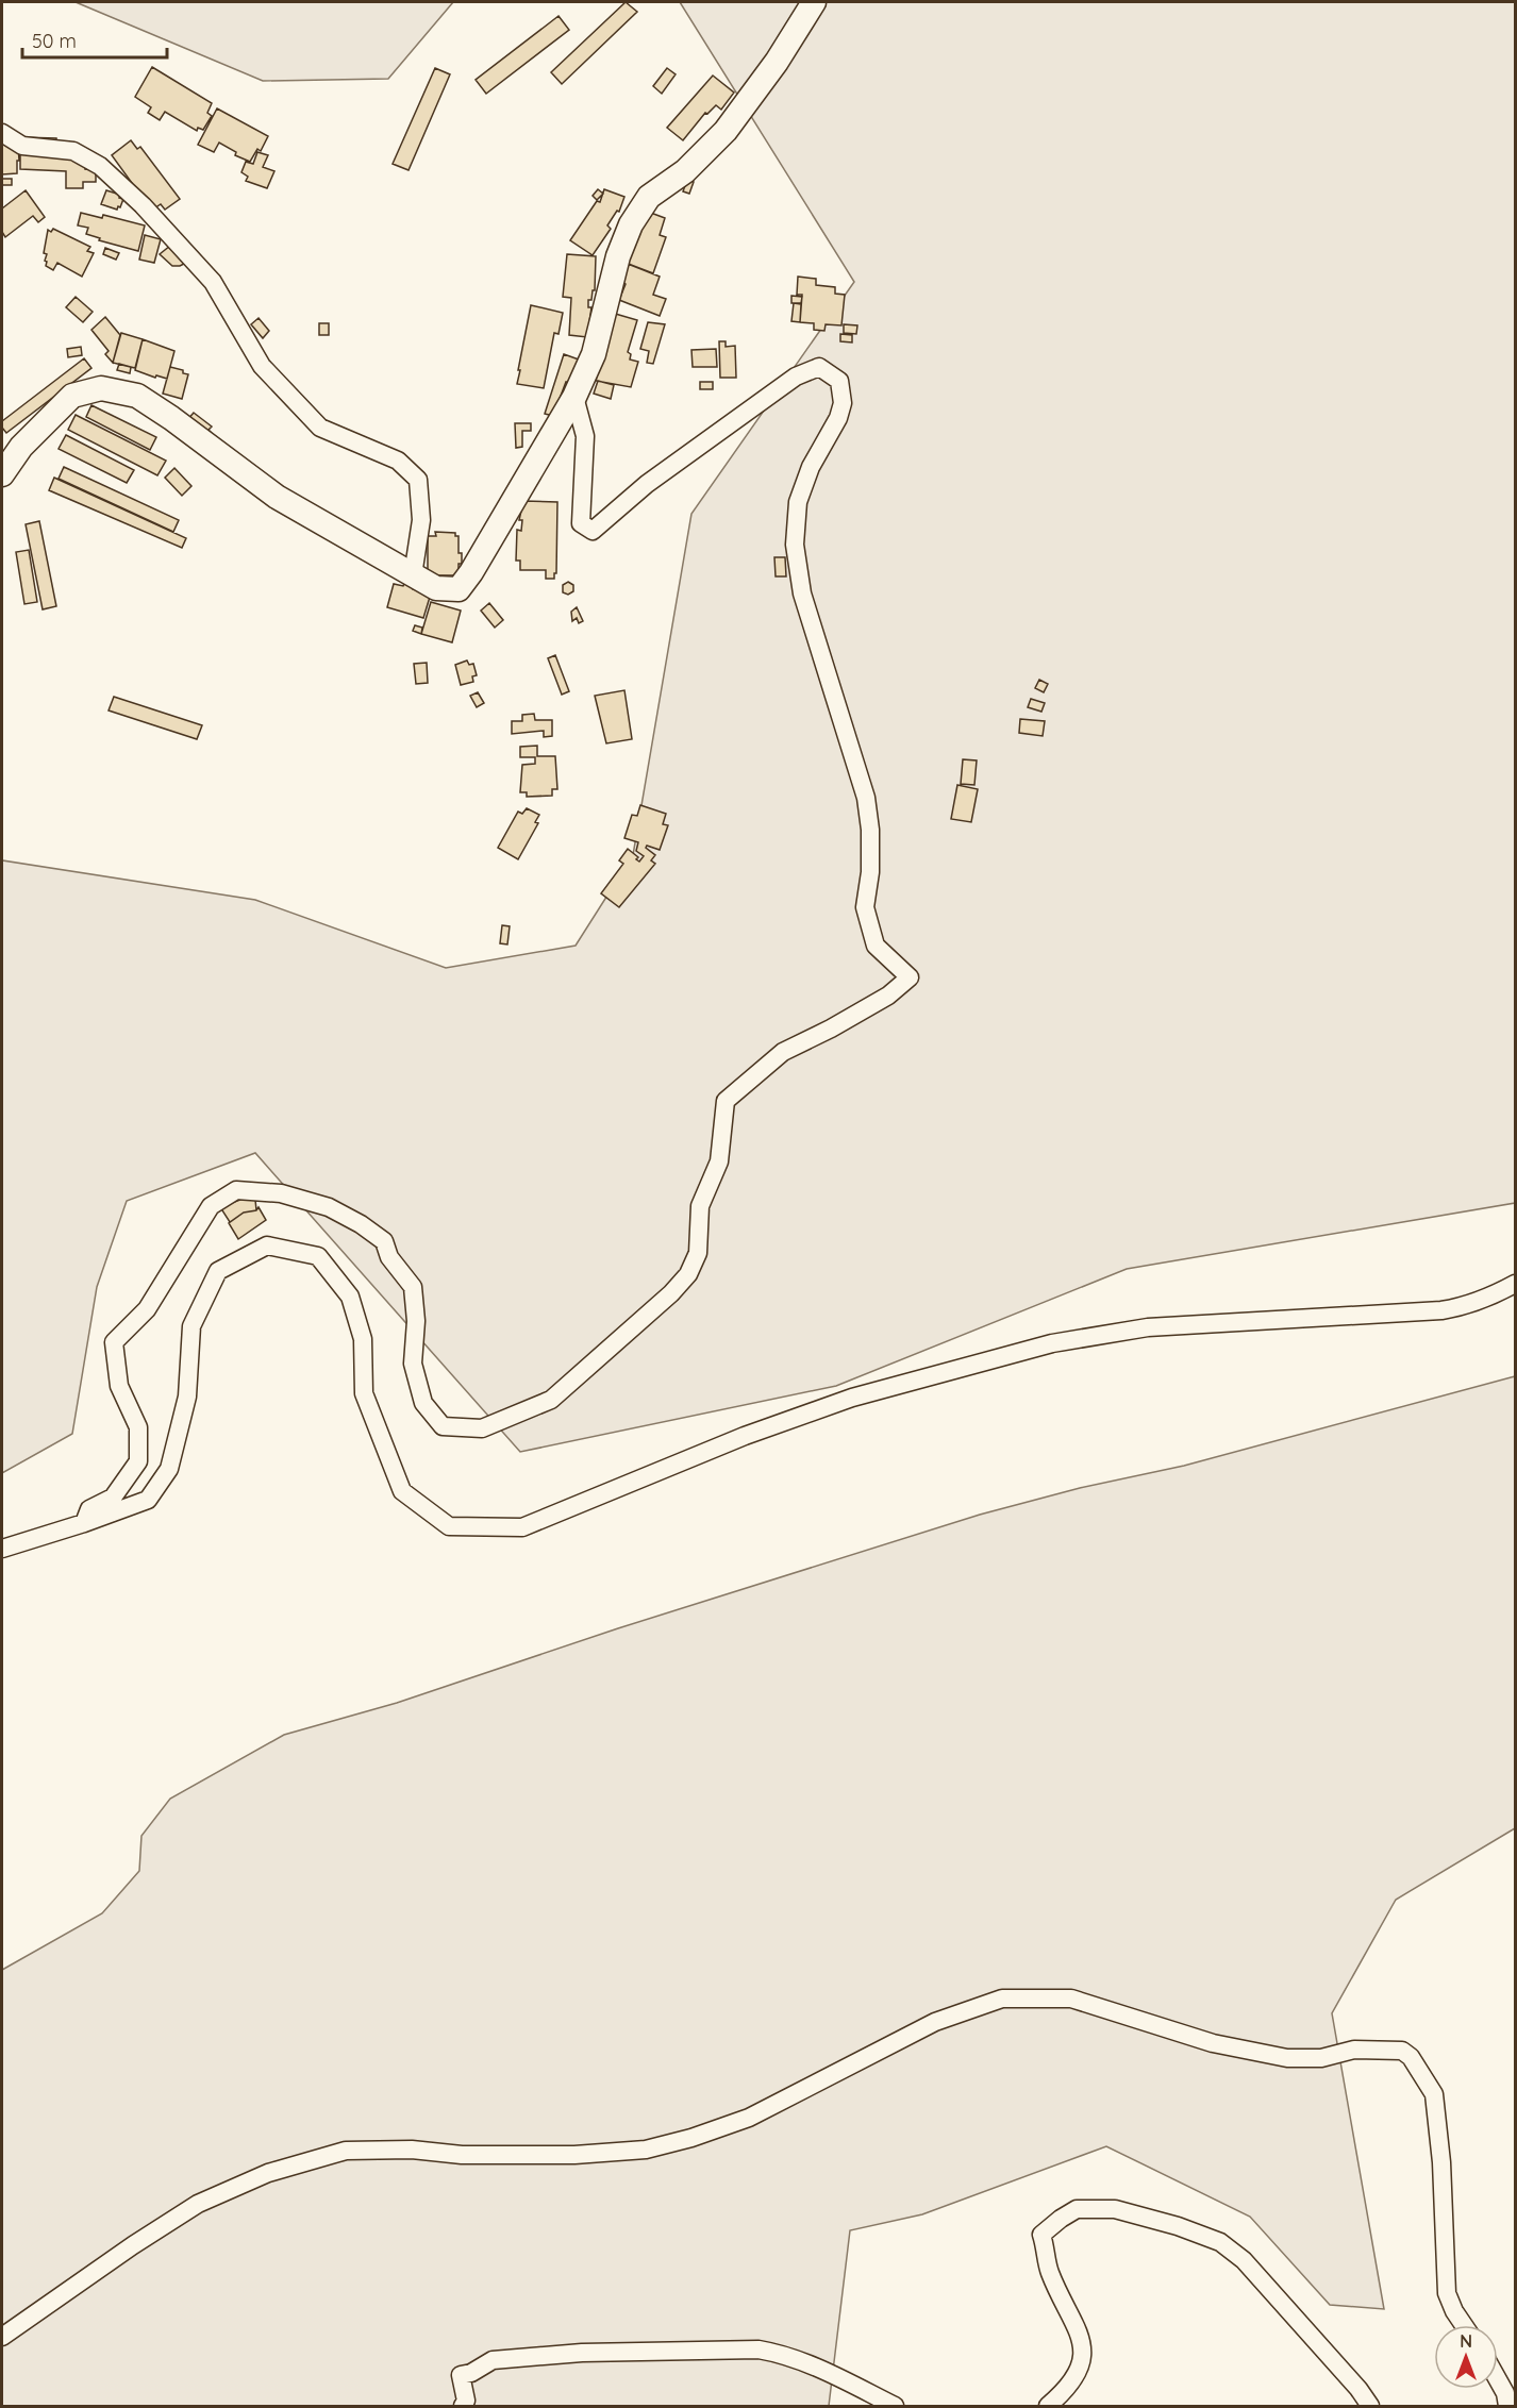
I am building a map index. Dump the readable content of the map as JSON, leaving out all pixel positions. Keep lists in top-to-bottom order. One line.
{"scale_bar":"50 m","north":"top"}
